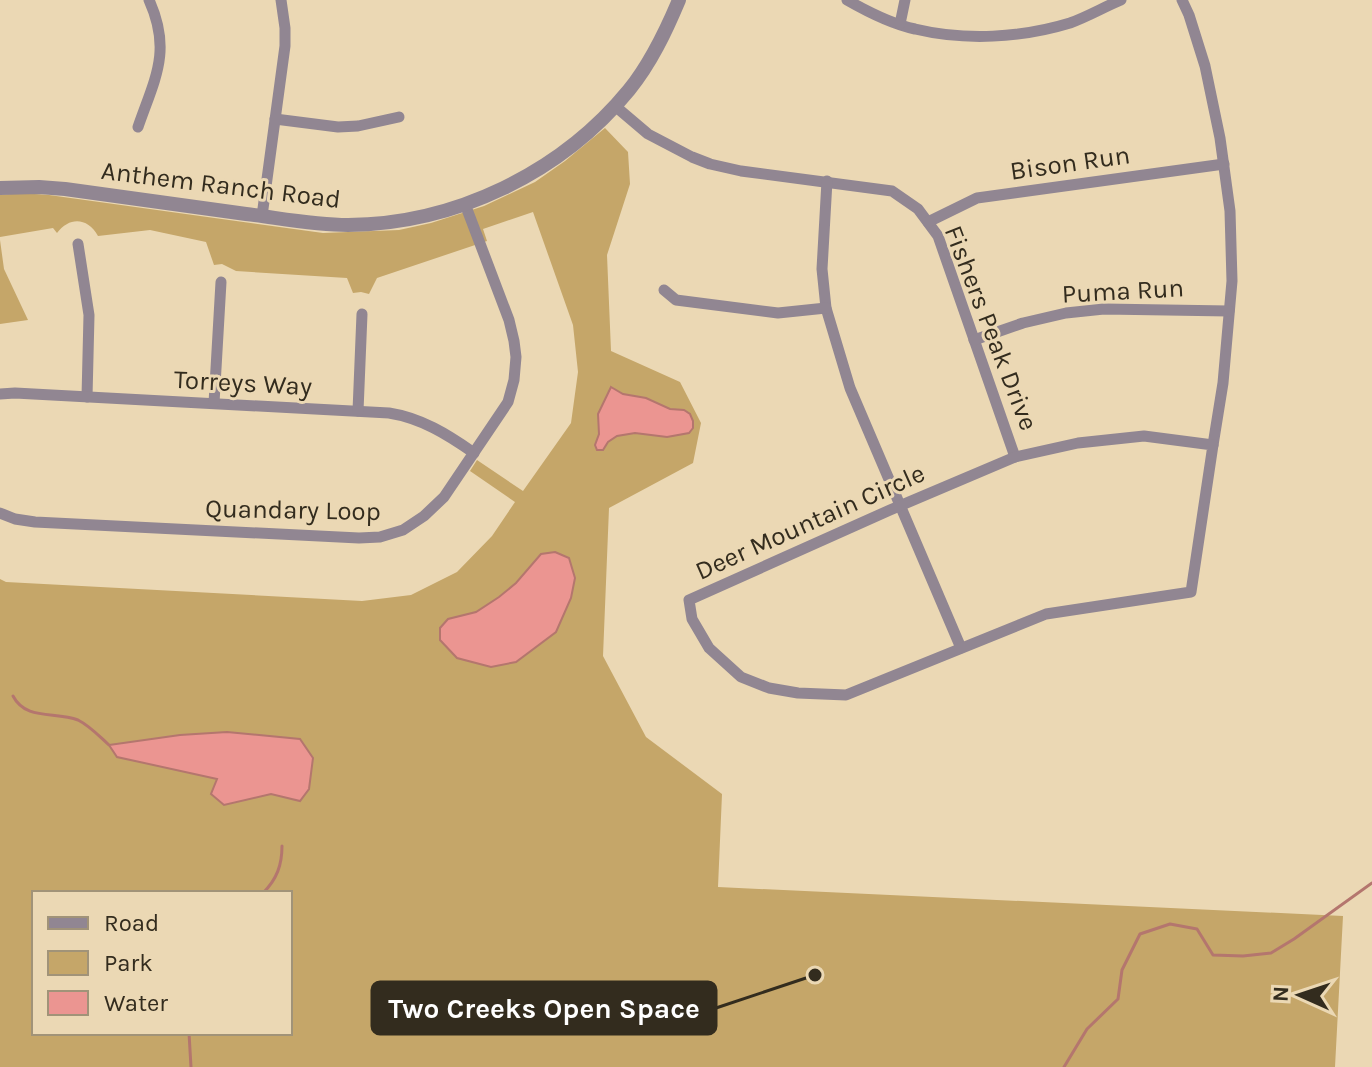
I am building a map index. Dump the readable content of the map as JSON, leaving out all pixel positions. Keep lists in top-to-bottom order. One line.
{"streets":{"street":["Bison Run","Anthem Ranch Road","Puma Run","Fishers Peak Drive","Torreys Way","Quandary Loop","Deer Mountain Circle"]},"crossings":[["Bison Run","Fishers Peak Drive"],["Anthem Ranch Road","Fishers Peak Drive"],["Anthem Ranch Road","Quandary Loop"],["Puma Run","Fishers Peak Drive"],["Fishers Peak Drive","Deer Mountain Circle"],["Torreys Way","Quandary Loop"]],"places":["Two Creeks Open Space"],"legend":["Road","Park","Water"],"north":"left"}
